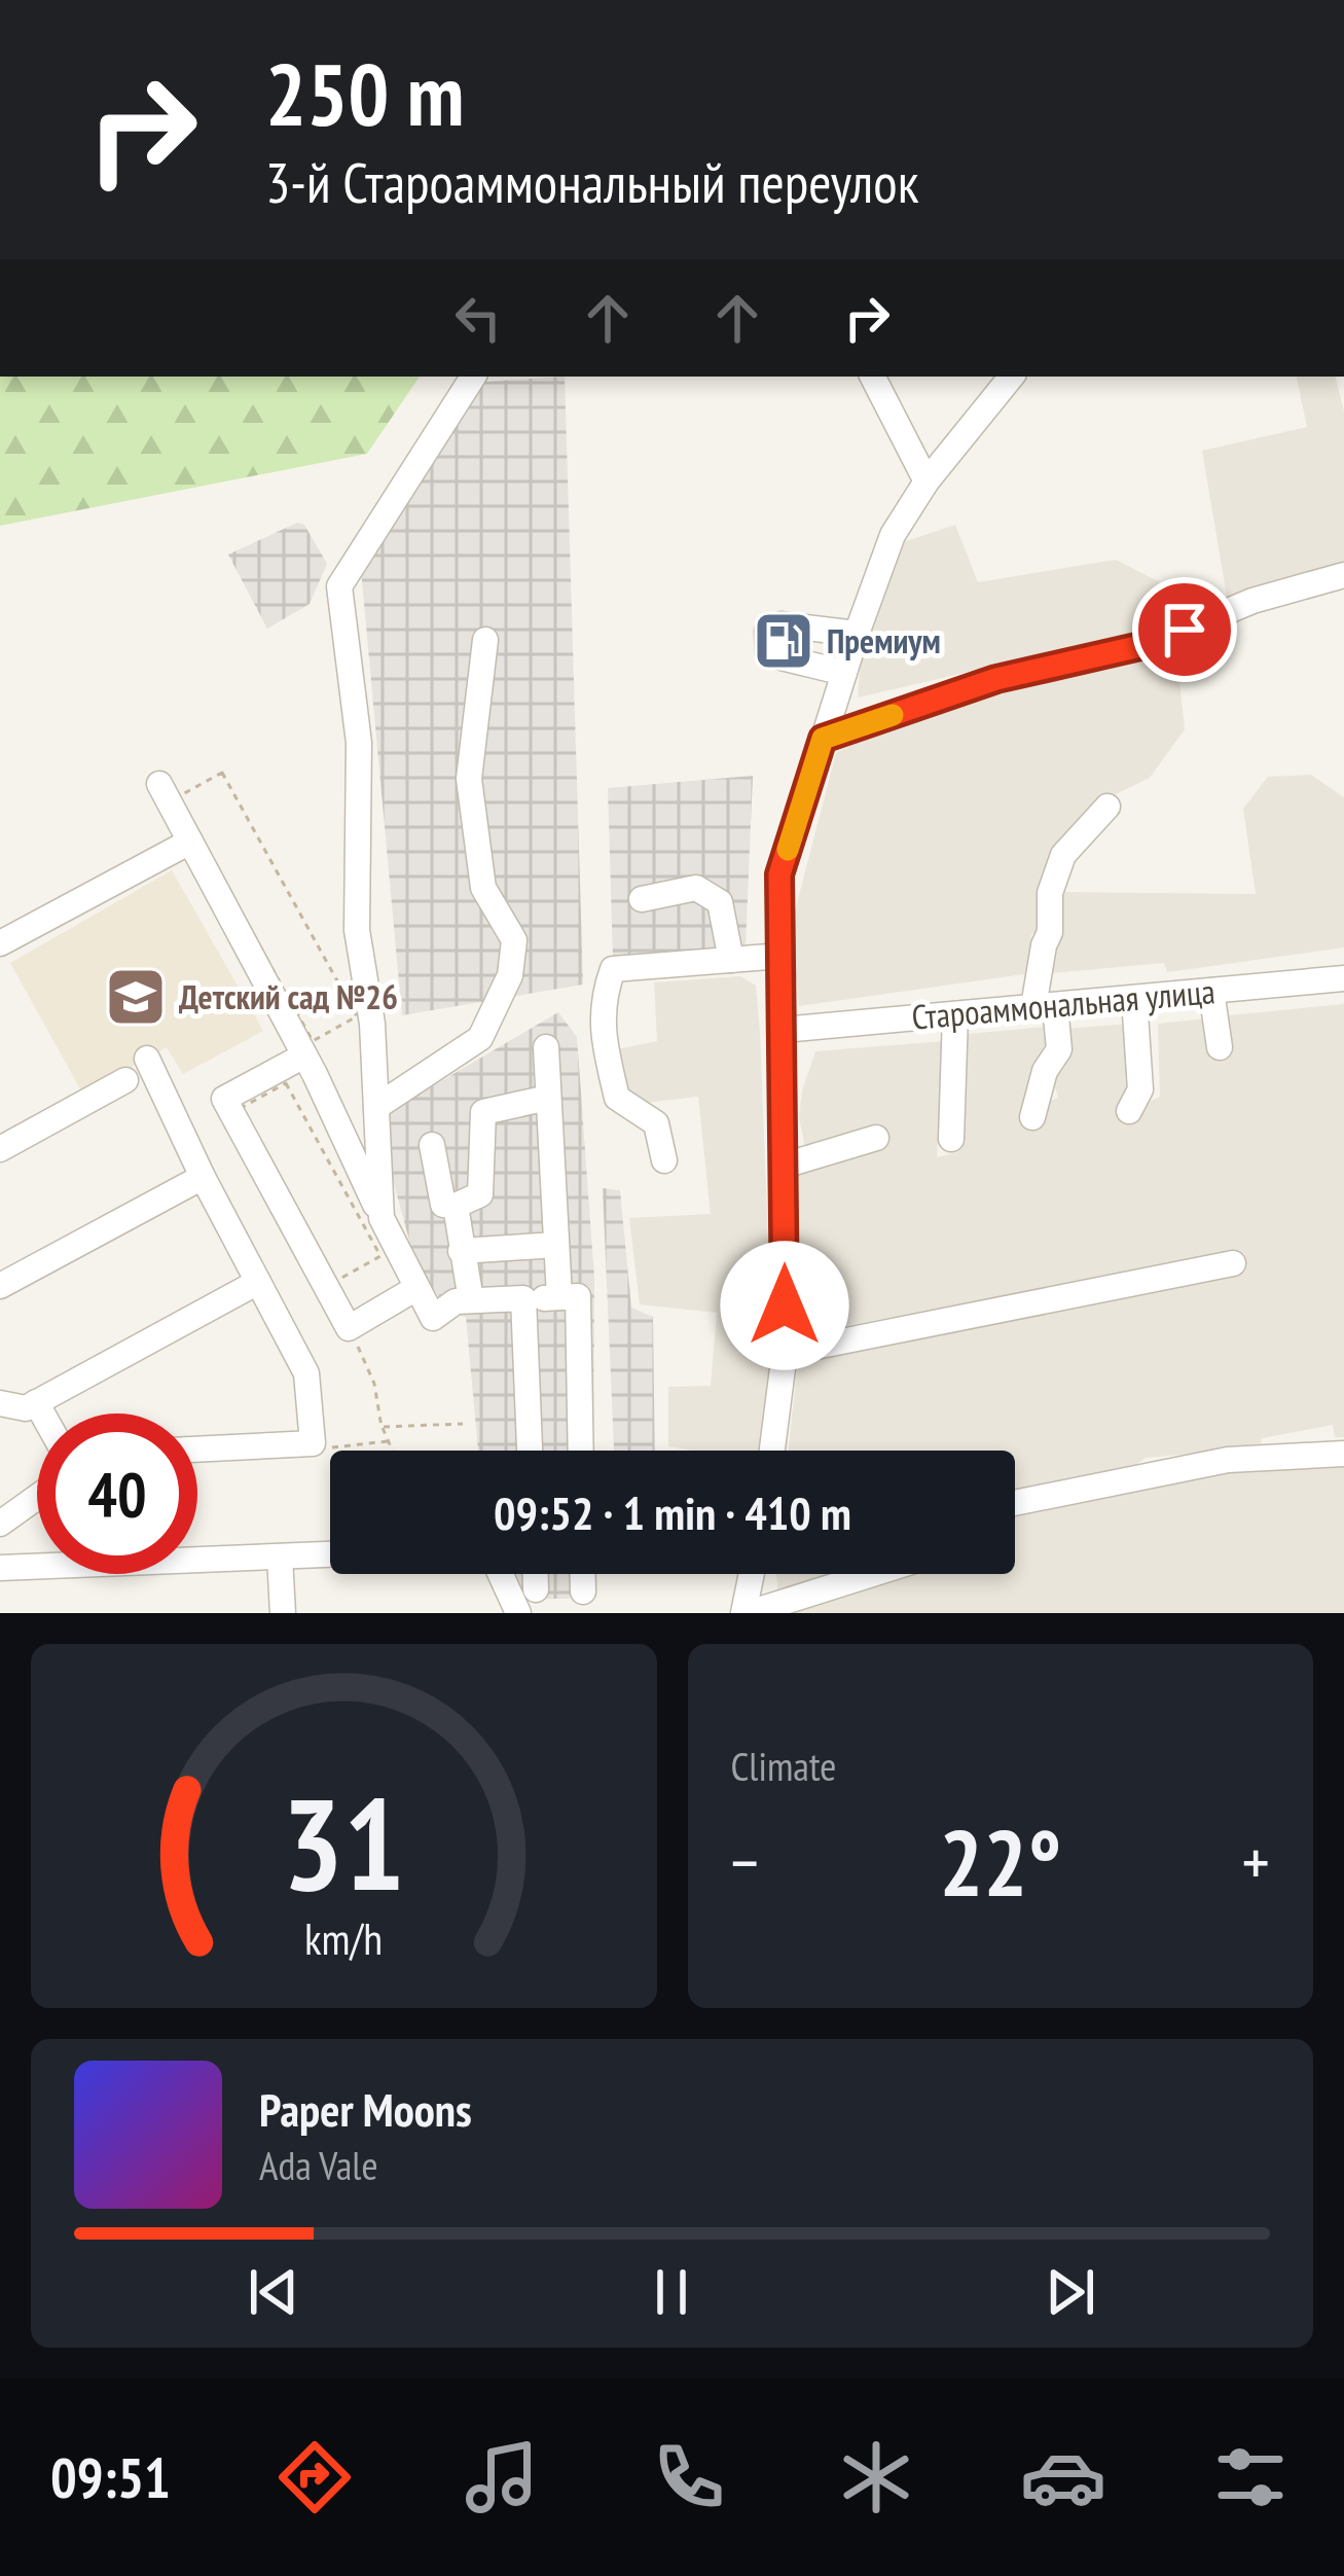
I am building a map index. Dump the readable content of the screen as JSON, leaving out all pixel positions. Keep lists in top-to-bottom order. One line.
{"streets":{"street":["Староаммональная улица"]},"places":{"fuel station":["Премиум"],"school or university":["Детский сад №26"]},"page":{"turn":["250 m","3-й Староаммональный переулок"],"limit":"40","trip":"09:52 · 1 min · 410 m","tile":"Climate","heat":["−","22°","+"],"song":["Paper Moons","Ada Vale"],"tabs":"09:51","gauge":["31","km/h"]}}
